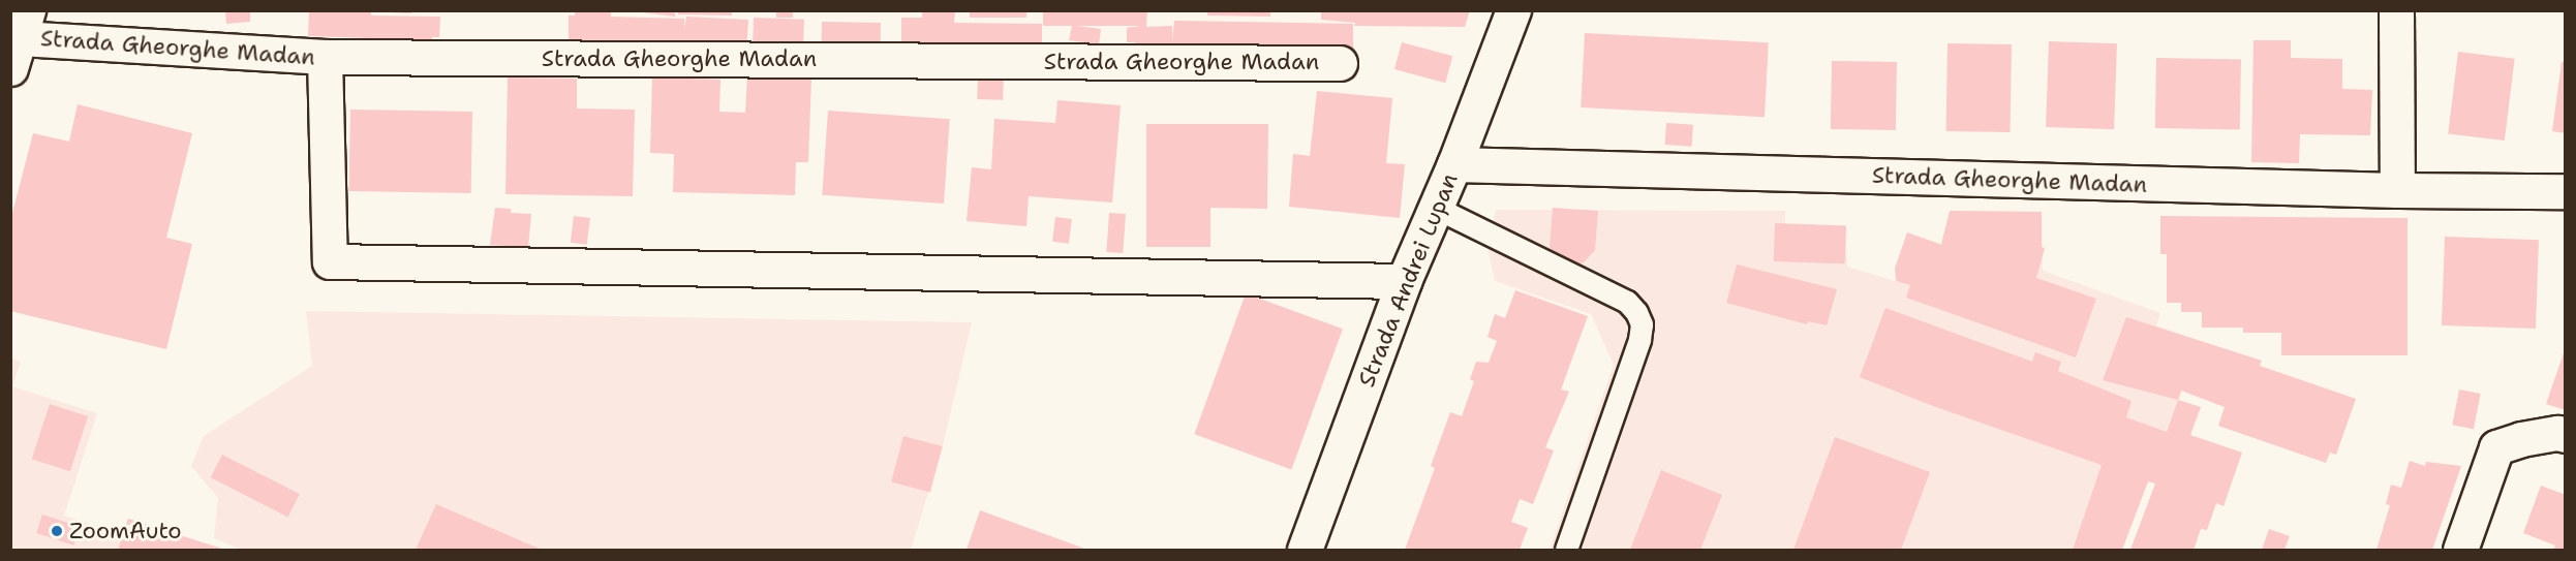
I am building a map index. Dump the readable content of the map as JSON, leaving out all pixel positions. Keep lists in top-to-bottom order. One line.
{"streets":{"street":["Strada Gheorghe Madan","Strada Andrei Lupan"]},"crossings":[["Strada Gheorghe Madan","Strada Andrei Lupan"]],"places":["ZoomAuto"]}
